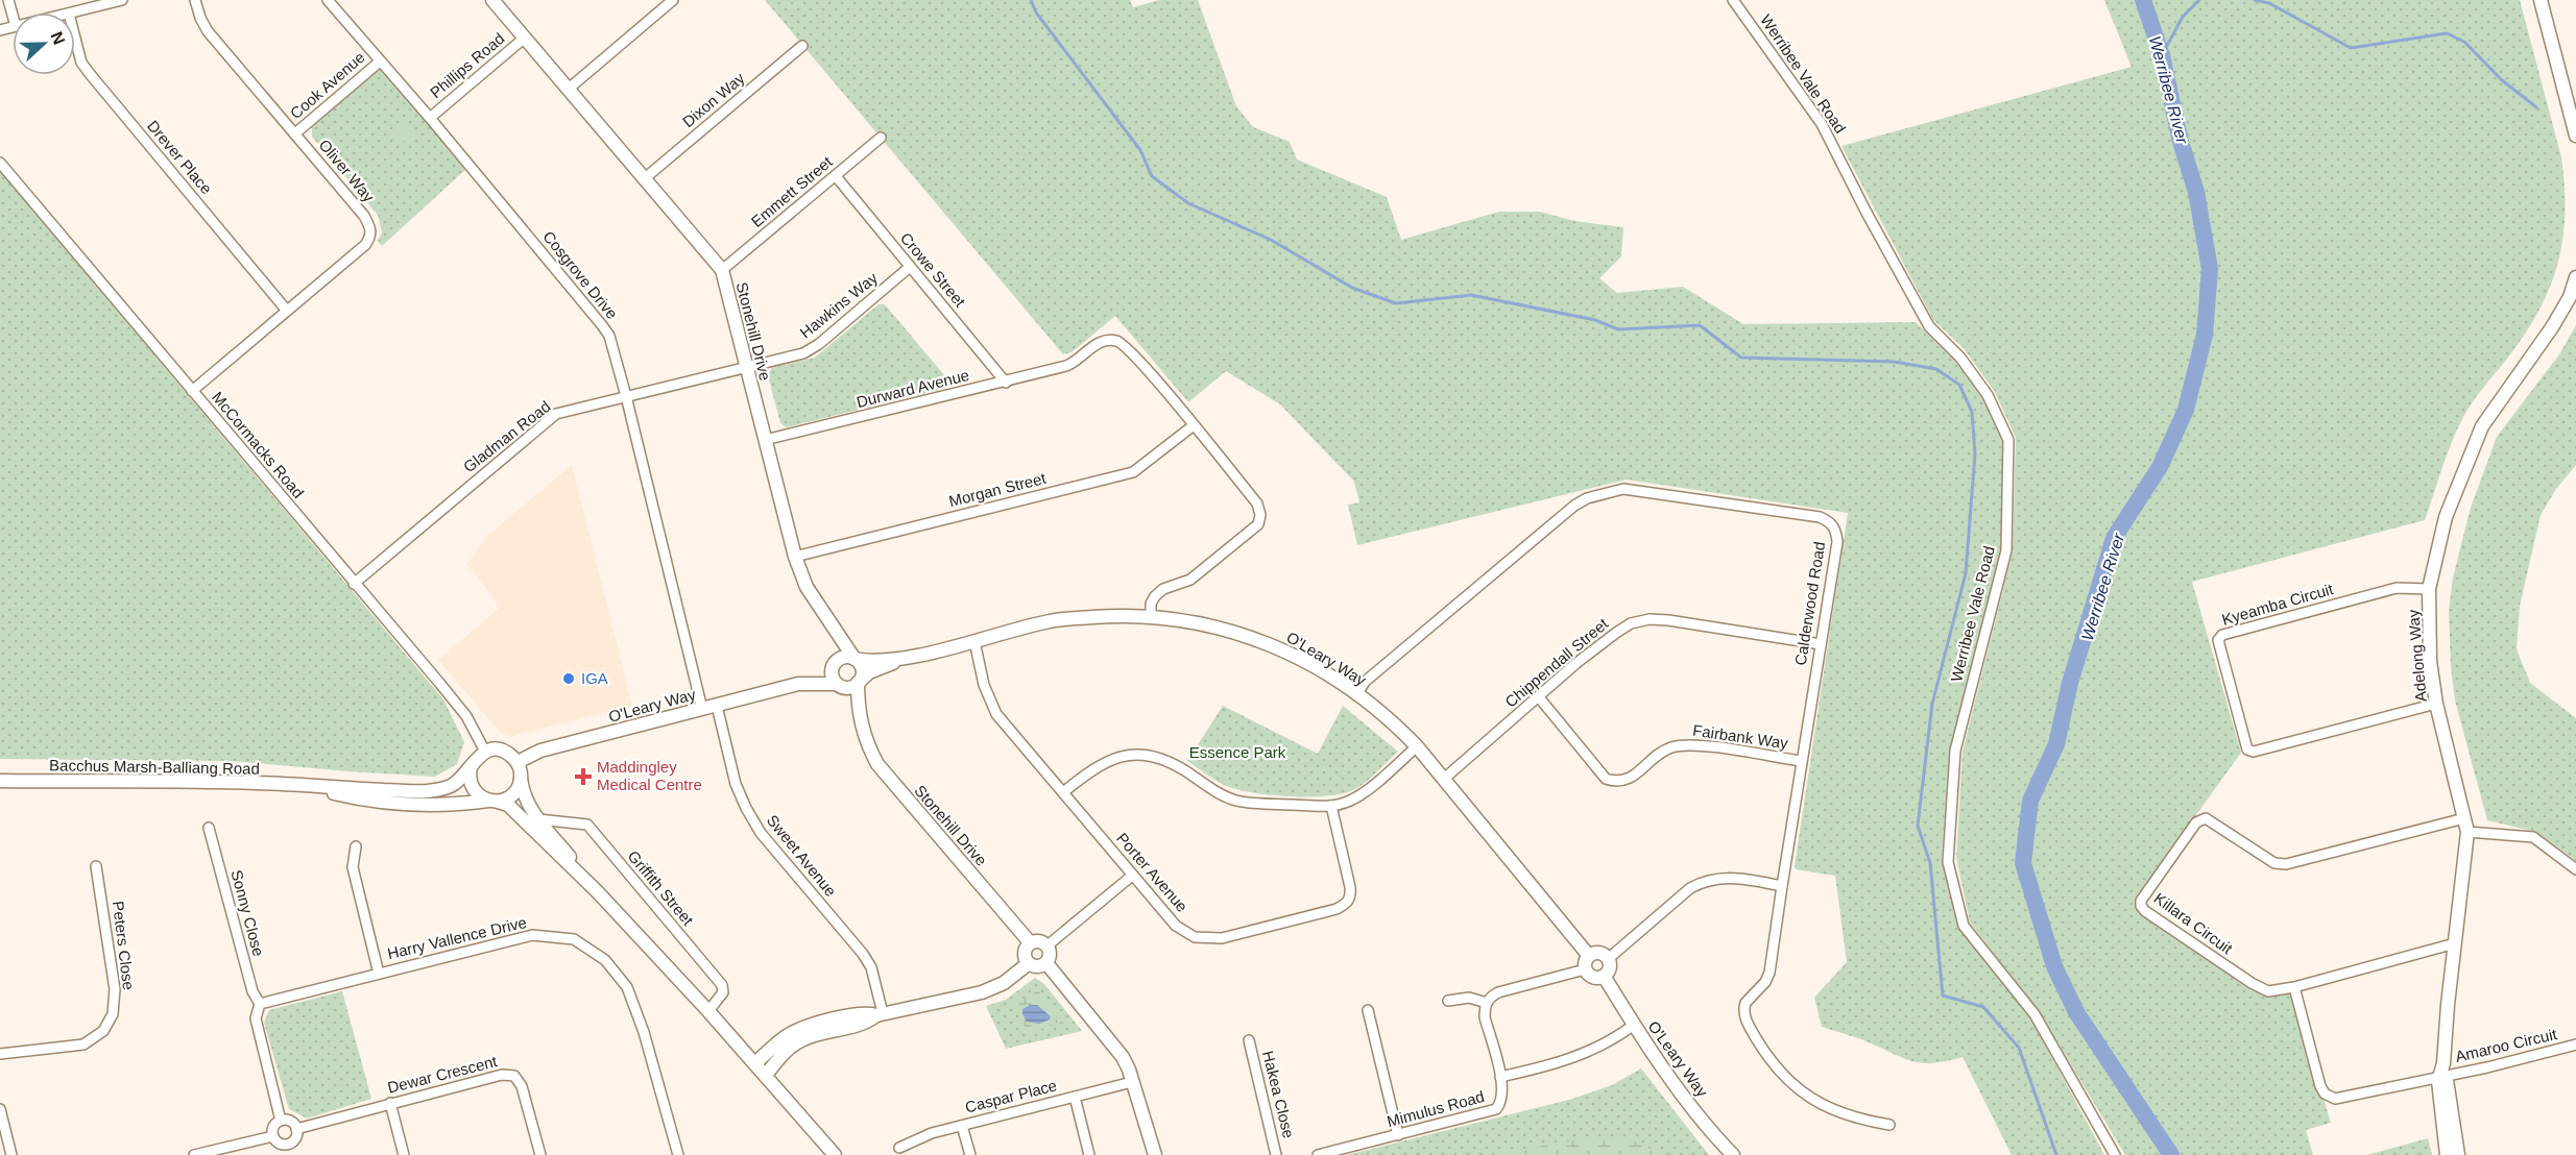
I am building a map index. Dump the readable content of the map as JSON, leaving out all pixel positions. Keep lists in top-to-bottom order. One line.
{"streets":{"street":["Phillips Road","Werribee Vale Road","Cook Avenue","Dixon Way","Drever Place","Oliver Way","Emmett Street","Crowe Street","Cosgrove Drive","Hawkins Way","Stonehill Drive","Durward Avenue","Gladman Road","McCormacks Road","Morgan Street","Calderwood Road","Kyeamba Circuit","Adelong Way","O'Leary Way","Chippendall Street","Fairbank Way","Bacchus Marsh-Balliang Road","Sweet Avenue","Porter Avenue","Griffith Street","Sonny Close","Killara Circuit","Harry Vallence Drive","Peters Close","Amaroo Circuit","Dewar Crescent","Hakea Close","Caspar Place","Mimulus Road"]},"crossings":[["Phillips Road","Cosgrove Drive"],["Phillips Road","Stonehill Drive"],["Cook Avenue","Oliver Way"],["Cook Avenue","Cosgrove Drive"],["Dixon Way","Stonehill Drive"],["Drever Place","Oliver Way"],["Oliver Way","McCormacks Road"],["Emmett Street","Crowe Street"],["Emmett Street","Stonehill Drive"],["Crowe Street","Hawkins Way"],["Crowe Street","Durward Avenue"],["Cosgrove Drive","Gladman Road"],["Cosgrove Drive","O'Leary Way"],["Hawkins Way","Stonehill Drive"],["Hawkins Way","Gladman Road"],["Stonehill Drive","Durward Avenue"],["Stonehill Drive","Gladman Road"],["Stonehill Drive","Morgan Street"],["Durward Avenue","Morgan Street"],["Durward Avenue","O'Leary Way"],["Gladman Road","McCormacks Road"],["McCormacks Road","O'Leary Way"],["McCormacks Road","Bacchus Marsh-Balliang Road"],["Calderwood Road","O'Leary Way"],["Calderwood Road","Chippendall Street"],["Calderwood Road","Fairbank Way"],["Kyeamba Circuit","Adelong Way"],["Adelong Way","Killara Circuit"],["Adelong Way","Amaroo Circuit"],["O'Leary Way","Chippendall Street"],["O'Leary Way","Bacchus Marsh-Balliang Road"],["O'Leary Way","Sweet Avenue"],["O'Leary Way","Porter Avenue"],["Chippendall Street","Fairbank Way"],["Sonny Close","Harry Vallence Drive"],["Killara Circuit","Amaroo Circuit"]],"water":["Werribee River"],"parks":["Essence Park"],"places":{"other":["IGA"],"health":["Maddingley Medical Centre"]},"north":"right"}
